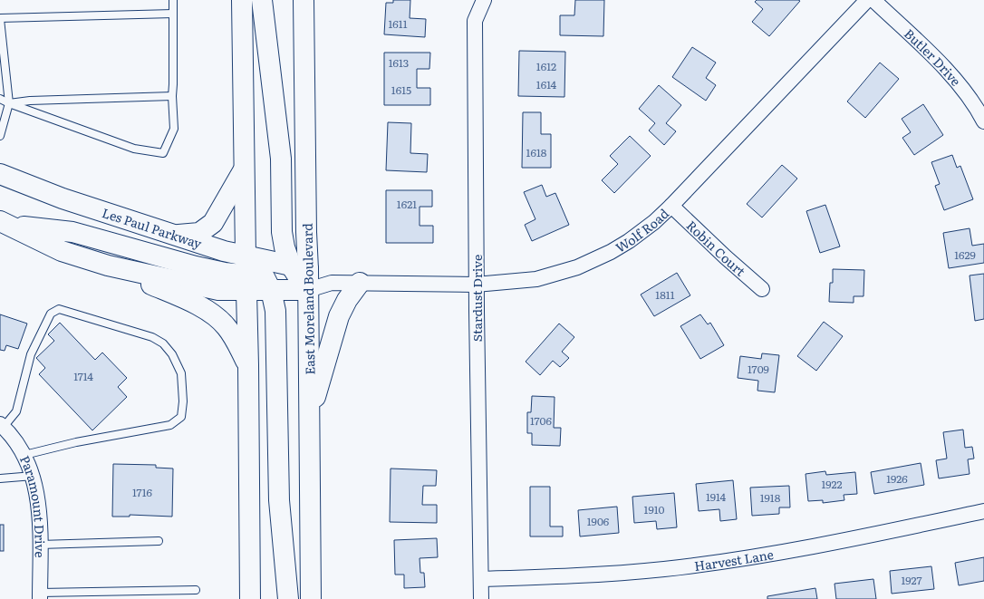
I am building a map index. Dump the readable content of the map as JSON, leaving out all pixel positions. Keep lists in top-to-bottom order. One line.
{"streets":{"main road":["Les Paul Parkway","East Moreland Boulevard"],"street":["Butler Drive","Wolf Road","Robin Court","Stardust Drive","Paramount Drive","Harvest Lane"]},"crossings":[["Les Paul Parkway","Wolf Road"],["Les Paul Parkway","East Moreland Boulevard"],["Wolf Road","Robin Court"],["Wolf Road","Stardust Drive"],["Wolf Road","East Moreland Boulevard"],["Stardust Drive","Harvest Lane"]],"house_numbers":["1611","1613","1612","1614","1615","1618","1621","1629","1811","1709","1714","1706","1926","1922","1716","1914","1918","1910","1906","1927"]}
